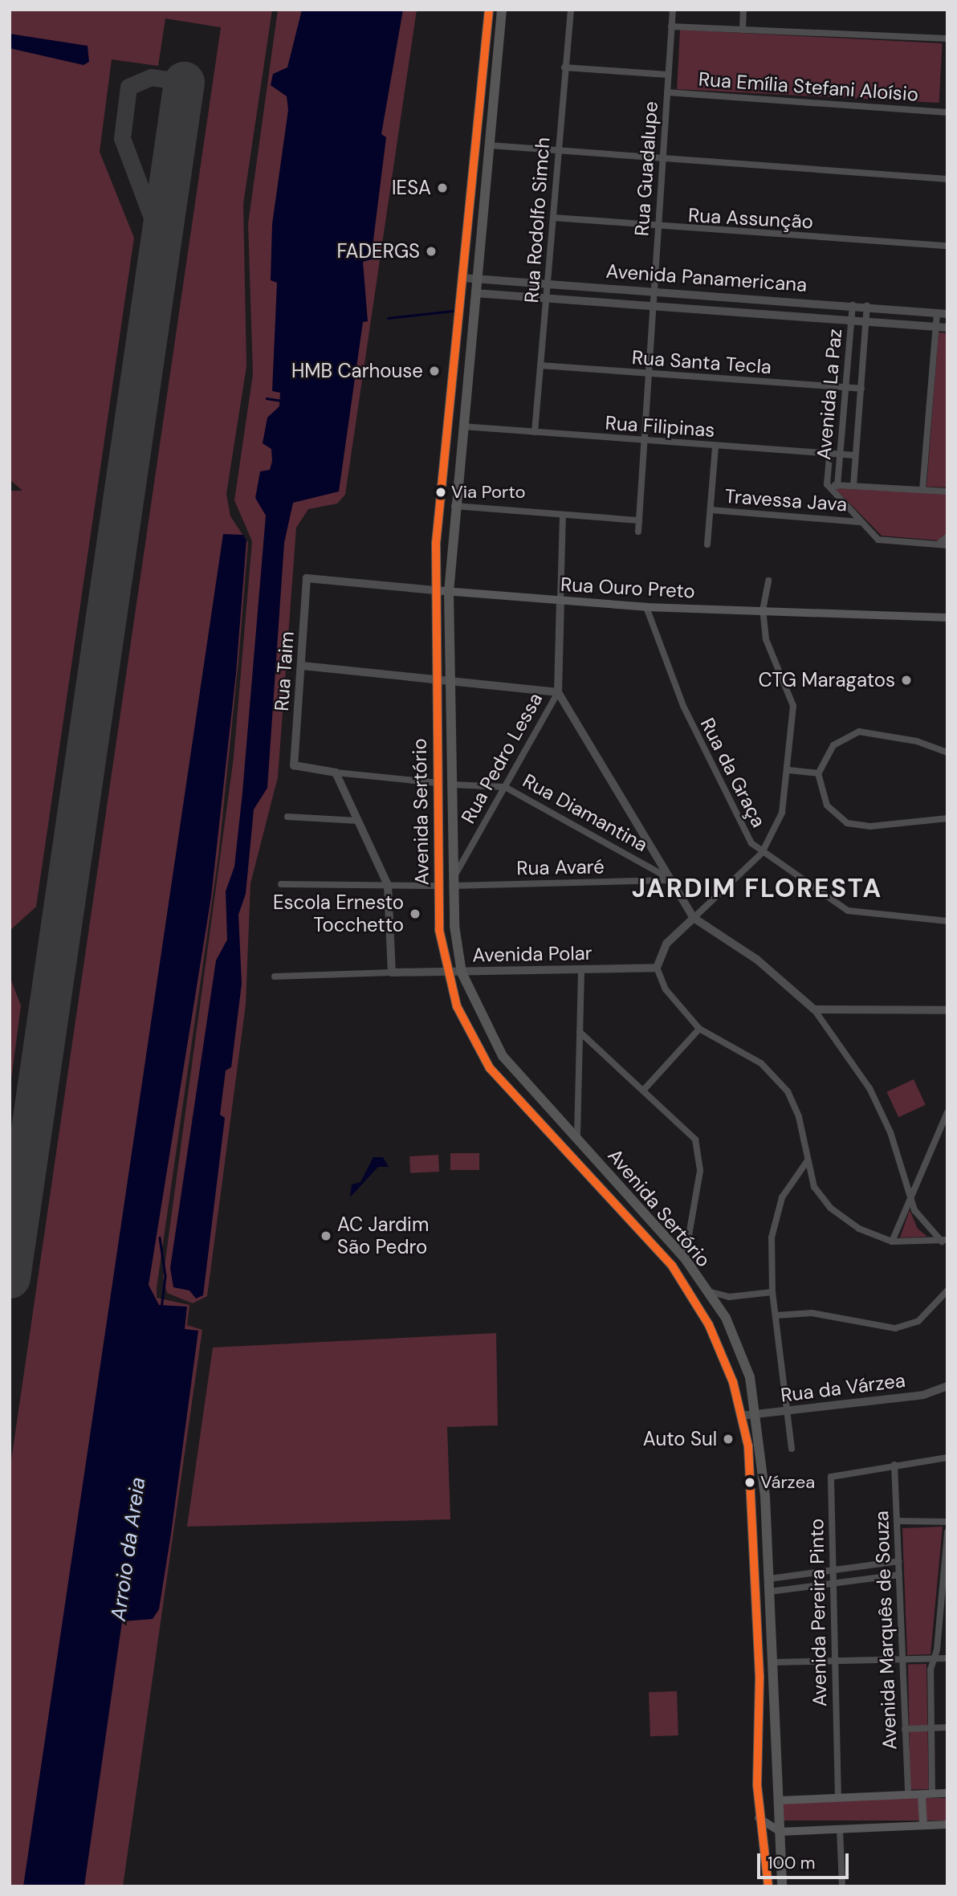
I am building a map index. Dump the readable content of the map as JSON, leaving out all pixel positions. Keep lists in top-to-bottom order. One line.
{"streets":{"main road":["Rua Ouro Preto","Avenida Sertório"],"street":["Rua Emília Stefani Aloísio","Rua Guadalupe","Rua Assunção","Rua Rodolfo Simch","Avenida Panamericana","Rua Santa Tecla","Avenida La Paz","Rua Filipinas","Travessa Java","Rua Taim","Rua Pedro Lessa","Rua da Graça","Rua Diamantina","Rua Avaré","Avenida Polar","Rua da Várzea","Avenida Pereira Pinto","Avenida Marquês de Souza"]},"crossings":[["Rua Emília Stefani Aloísio","Rua Guadalupe"],["Rua Guadalupe","Rua Assunção"],["Rua Guadalupe","Avenida Panamericana"],["Rua Guadalupe","Rua Santa Tecla"],["Rua Guadalupe","Rua Filipinas"],["Rua Assunção","Rua Rodolfo Simch"],["Rua Rodolfo Simch","Avenida Panamericana"],["Rua Rodolfo Simch","Rua Santa Tecla"],["Rua Rodolfo Simch","Rua Filipinas"],["Avenida Panamericana","Avenida La Paz"],["Avenida Panamericana","Avenida Sertório"],["Rua Santa Tecla","Avenida La Paz"],["Avenida La Paz","Rua Filipinas"],["Rua Filipinas","Avenida Sertório"],["Rua Ouro Preto","Rua Taim"],["Rua Ouro Preto","Rua Pedro Lessa"],["Rua Ouro Preto","Rua da Graça"],["Rua Ouro Preto","Avenida Sertório"],["Rua Pedro Lessa","Avenida Sertório"],["Rua Pedro Lessa","Rua Diamantina"],["Rua Pedro Lessa","Rua Avaré"],["Avenida Sertório","Rua Diamantina"],["Avenida Sertório","Rua Avaré"],["Avenida Sertório","Avenida Polar"],["Avenida Sertório","Rua da Várzea"],["Rua Diamantina","Rua Avaré"],["Avenida Pereira Pinto","Avenida Marquês de Souza"]],"districts":["JARDIM FLORESTA"],"water":["Arroio da Areia"],"places":["IESA","FADERGS","HMB Carhouse","Via Porto","CTG Maragatos","Escola Ernesto Tocchetto","AC Jardim São Pedro","Auto Sul","Várzea"],"scale_bar":"100 m"}
